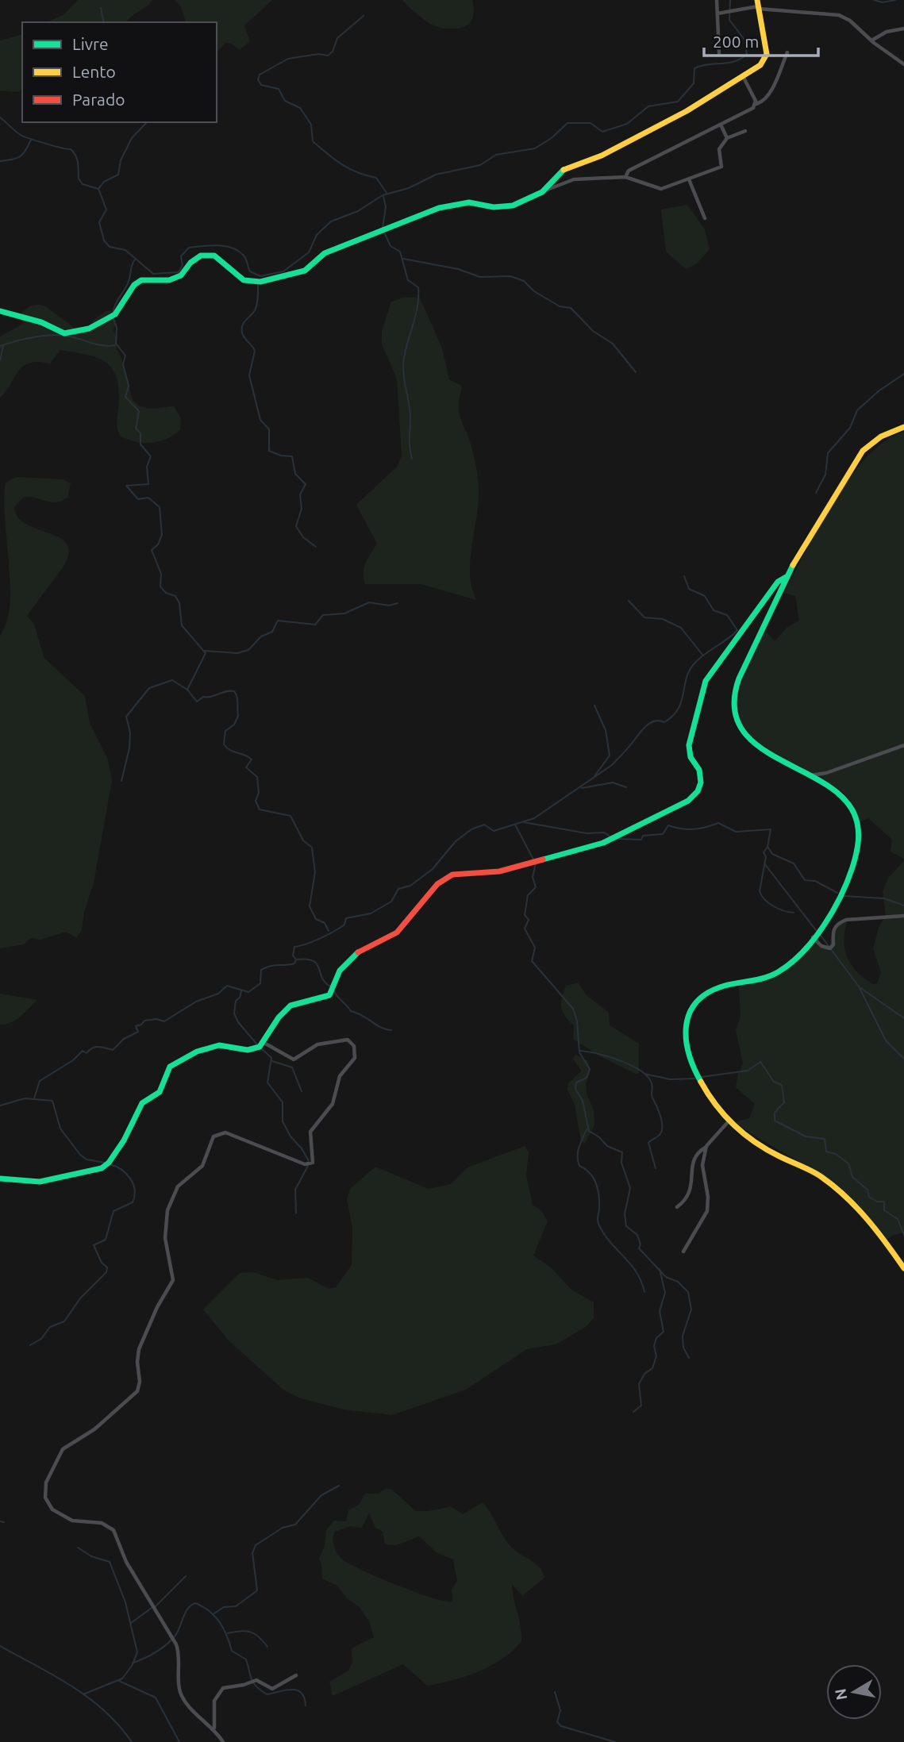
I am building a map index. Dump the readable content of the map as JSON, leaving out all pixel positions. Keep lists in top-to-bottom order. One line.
{"legend":["Livre","Lento","Parado"],"scale_bar":"200 m","north":"left"}
